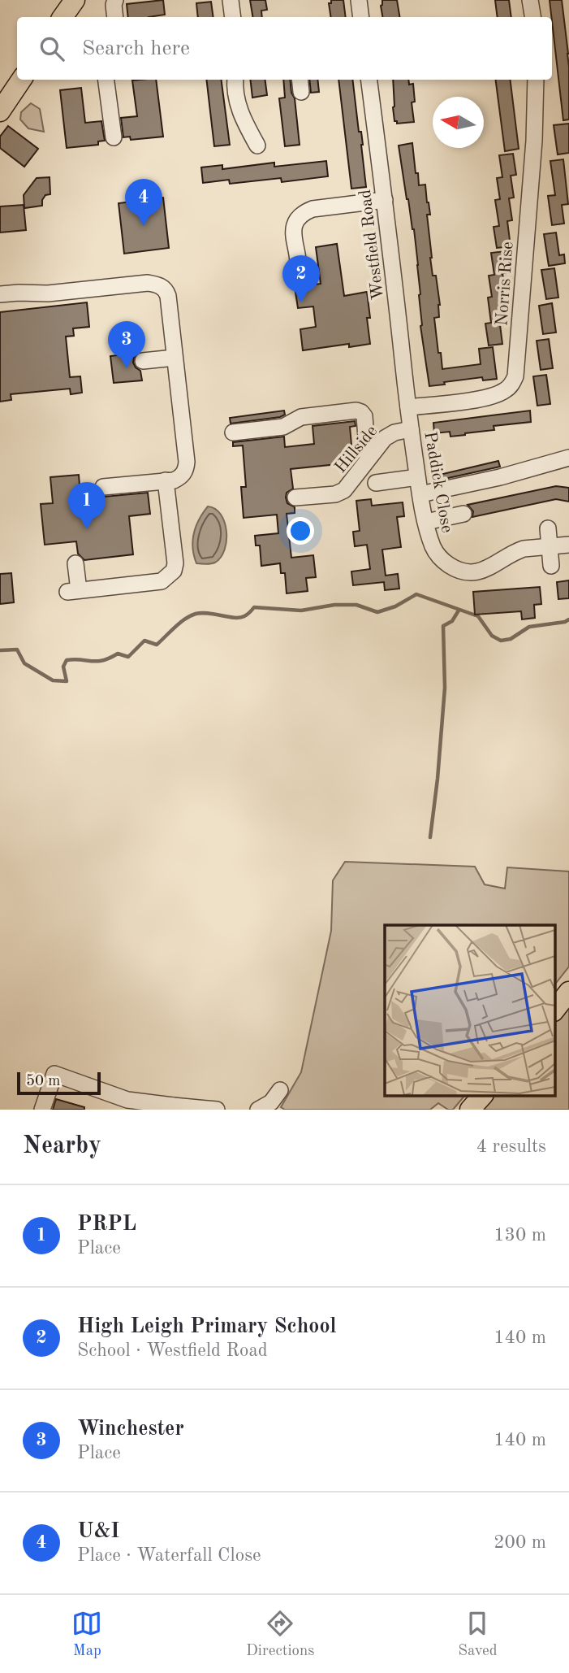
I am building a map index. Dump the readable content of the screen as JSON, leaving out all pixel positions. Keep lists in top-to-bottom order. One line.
{"streets":{"street":["Westfield Road","Norris Rise","Hillside","Paddick Close"]},"crossings":[["Westfield Road","Norris Rise"],["Westfield Road","Paddick Close"],["Norris Rise","Paddick Close"],["Hillside","Paddick Close"]],"scale_bar":"50 m","north":"left","page":{"search":"Search here","pins":["4","2","3","1"],"scale":"50 m","heading":["Nearby","4 results"],"list":[{"mark":"1","name":"PRPL","note":"Place","value":"130 m"},{"mark":"2","name":"High Leigh Primary School","note":"School · Westfield Road","value":"140 m"},{"mark":"3","name":"Winchester","note":"Place","value":"140 m"},{"mark":"4","name":"U&I","note":"Place · Waterfall Close","value":"200 m"}],"nav":["Map","Directions","Saved"]}}
